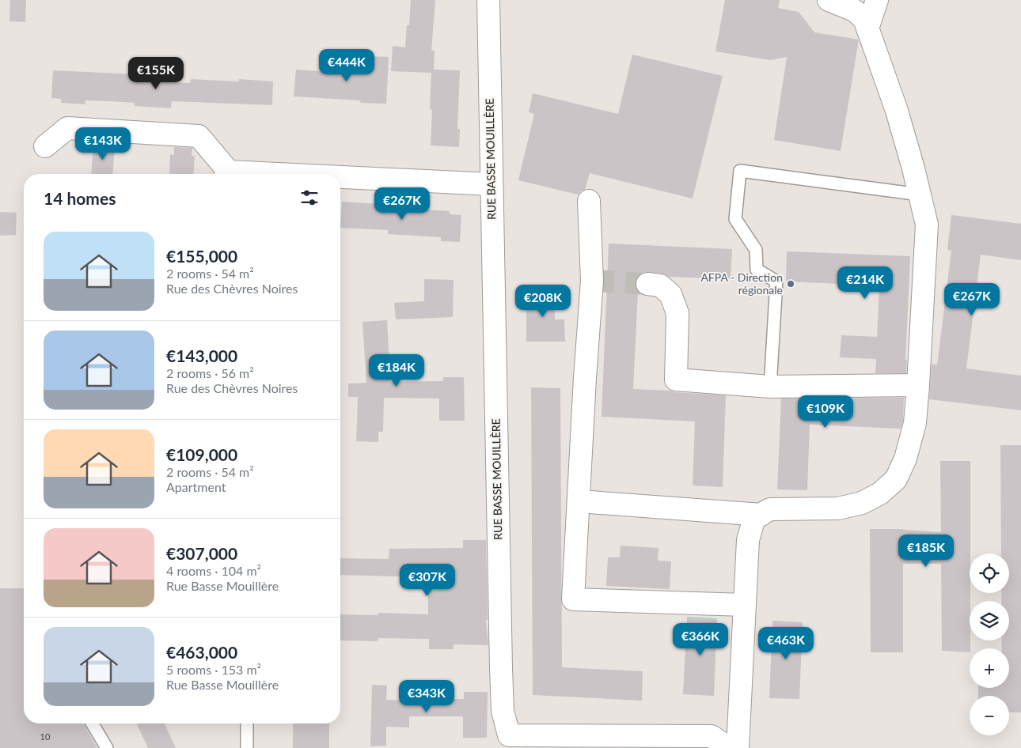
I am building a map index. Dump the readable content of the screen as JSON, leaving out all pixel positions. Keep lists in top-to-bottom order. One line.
{"streets":{"street":["RUE BASSE MOUILLÈRE"]},"places":["AFPA - Direction régionale"],"house_numbers":["10"],"page":{"price":["€444K","€155K","€143K","€267K","€214K","€267K","€208K","€184K","€109K","€185K","€307K","€366K","€463K","€343K"],"heading":"14 homes","list":[{"name":"€155,000","note":"2 rooms · 54 m² · Rue des Chèvres Noires"},{"name":"€143,000","note":"2 rooms · 56 m² · Rue des Chèvres Noires"},{"name":"€109,000","note":"2 rooms · 54 m² · Apartment"},{"name":"€307,000","note":"4 rooms · 104 m² · Rue Basse Mouillère"},{"name":"€463,000","note":"5 rooms · 153 m² · Rue Basse Mouillère"}],"map_buttons":["+","−"]}}
